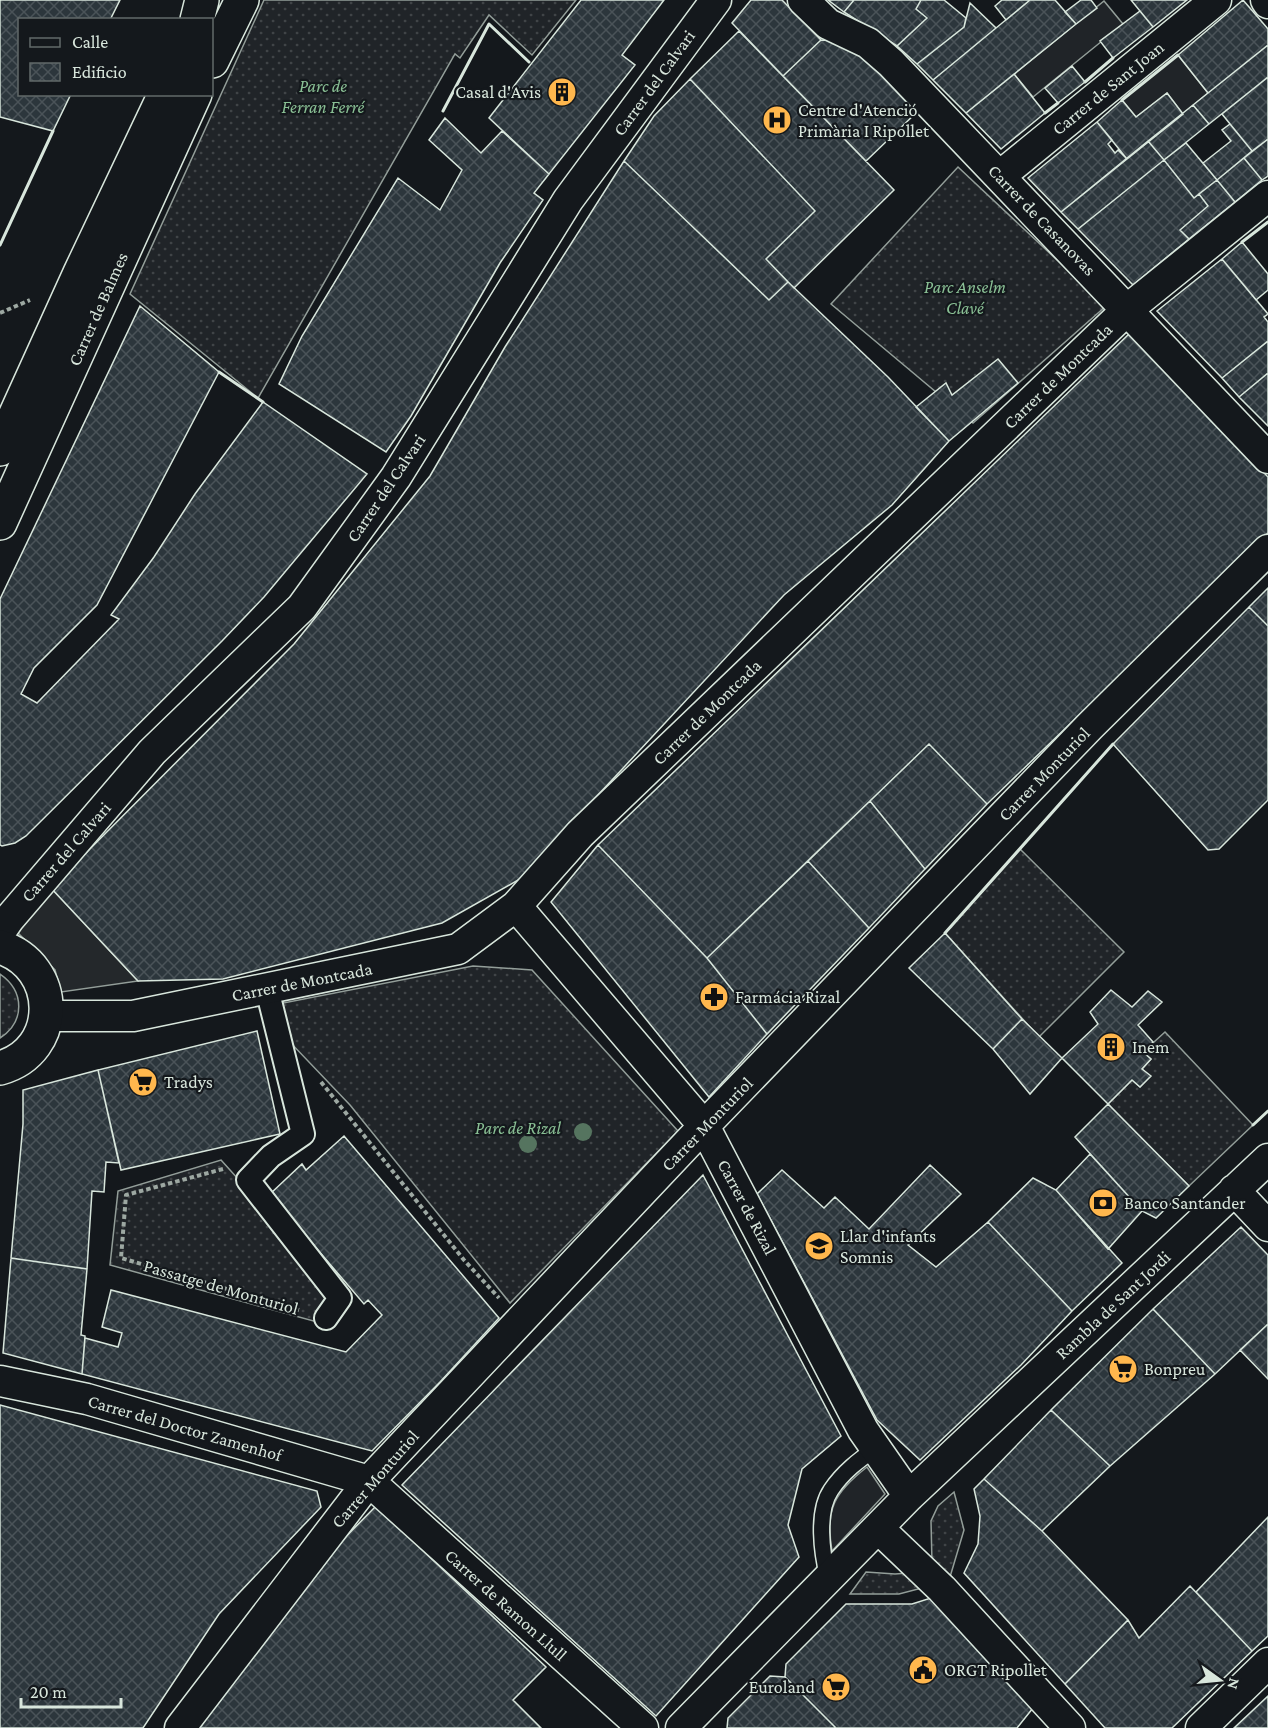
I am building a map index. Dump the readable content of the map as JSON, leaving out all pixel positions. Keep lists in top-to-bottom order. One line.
{"streets":{"street":["Carrer del Calvari","Carrer de Sant Joan","Carrer de Casanovas","Carrer de Balmes","Carrer de Montcada","Carrer Monturiol","Carrer de Rizal","Rambla de Sant Jordi","Carrer del Doctor Zamenhof","Carrer de Ramon Llull"],"path":["Passatge de Monturiol"]},"crossings":[["Carrer de Sant Joan","Carrer de Casanovas"],["Carrer de Casanovas","Carrer de Montcada"],["Carrer de Montcada","Carrer de Rizal"],["Carrer Monturiol","Carrer de Rizal"],["Carrer Monturiol","Carrer del Doctor Zamenhof"],["Carrer Monturiol","Carrer de Ramon Llull"],["Carrer de Rizal","Rambla de Sant Jordi"],["Carrer del Doctor Zamenhof","Carrer de Ramon Llull"]],"parks":["Parc de Ferran Ferré","Parc Anselm Clavé","Parc de Rizal"],"places":{"building":["Casal d'Avis","Inem"],"hospital":["Centre d'Atenció Primària I Ripollet"],"pharmacy":["Farmácia Rizal"],"supermarket":["Tradys","Bonpreu","Euroland"],"bank":["Banco Santander"],"school or university":["Llar d'infants Somnis"],"public building":["ORGT Ripollet"]},"legend":["Calle","Edificio"],"scale_bar":"20 m","north":"right"}
